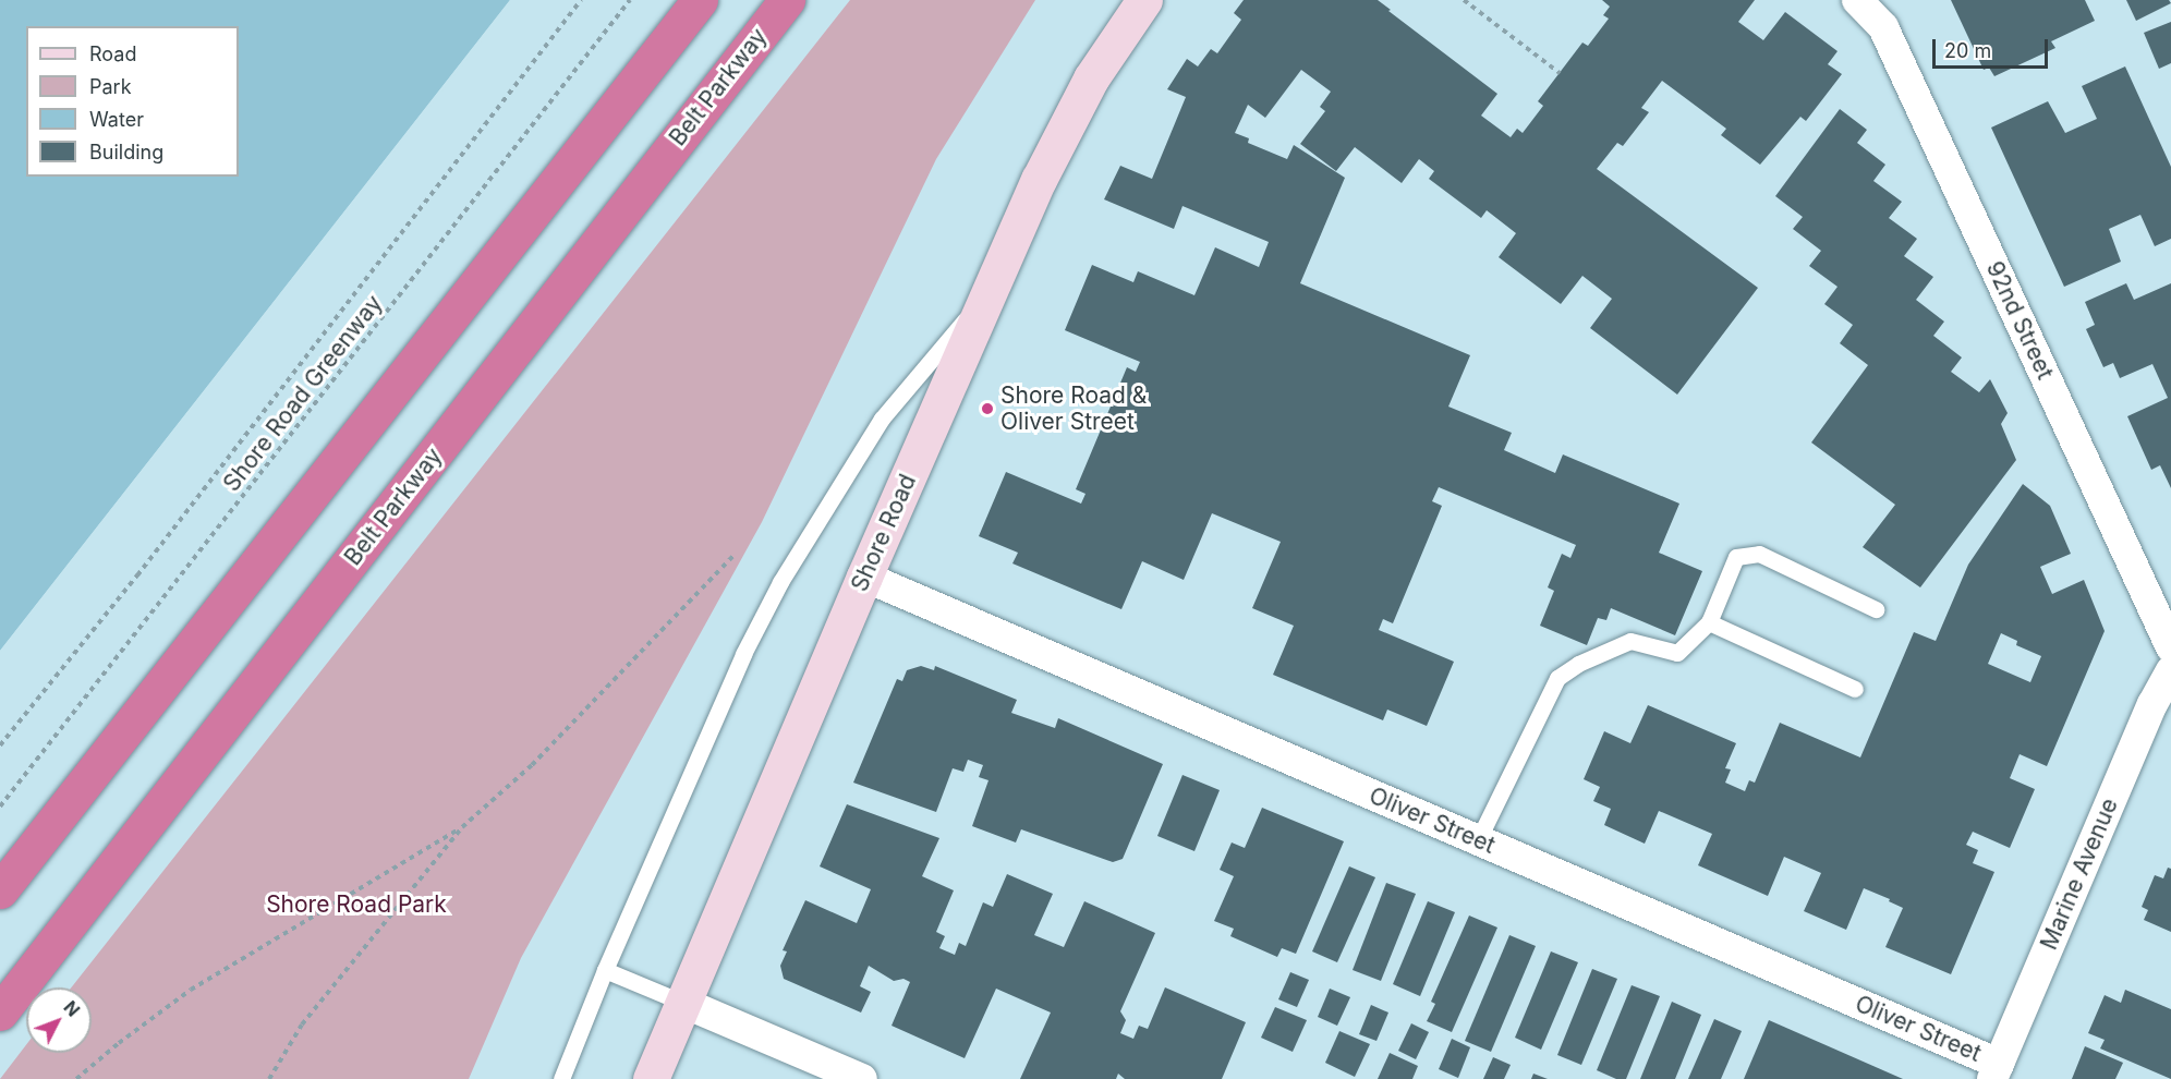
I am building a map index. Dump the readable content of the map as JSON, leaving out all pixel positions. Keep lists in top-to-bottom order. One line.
{"streets":{"highway":["Belt Parkway"],"street":["92nd Street","Shore Road","Oliver Street","Marine Avenue"],"path":["Shore Road Greenway"]},"crossings":[["Shore Road","Oliver Street"],["Oliver Street","Marine Avenue"]],"parks":["Shore Road Park"],"places":["Shore Road & Oliver Street"],"legend":["Road","Park","Water","Building"],"scale_bar":"20 m","north":"top right"}
